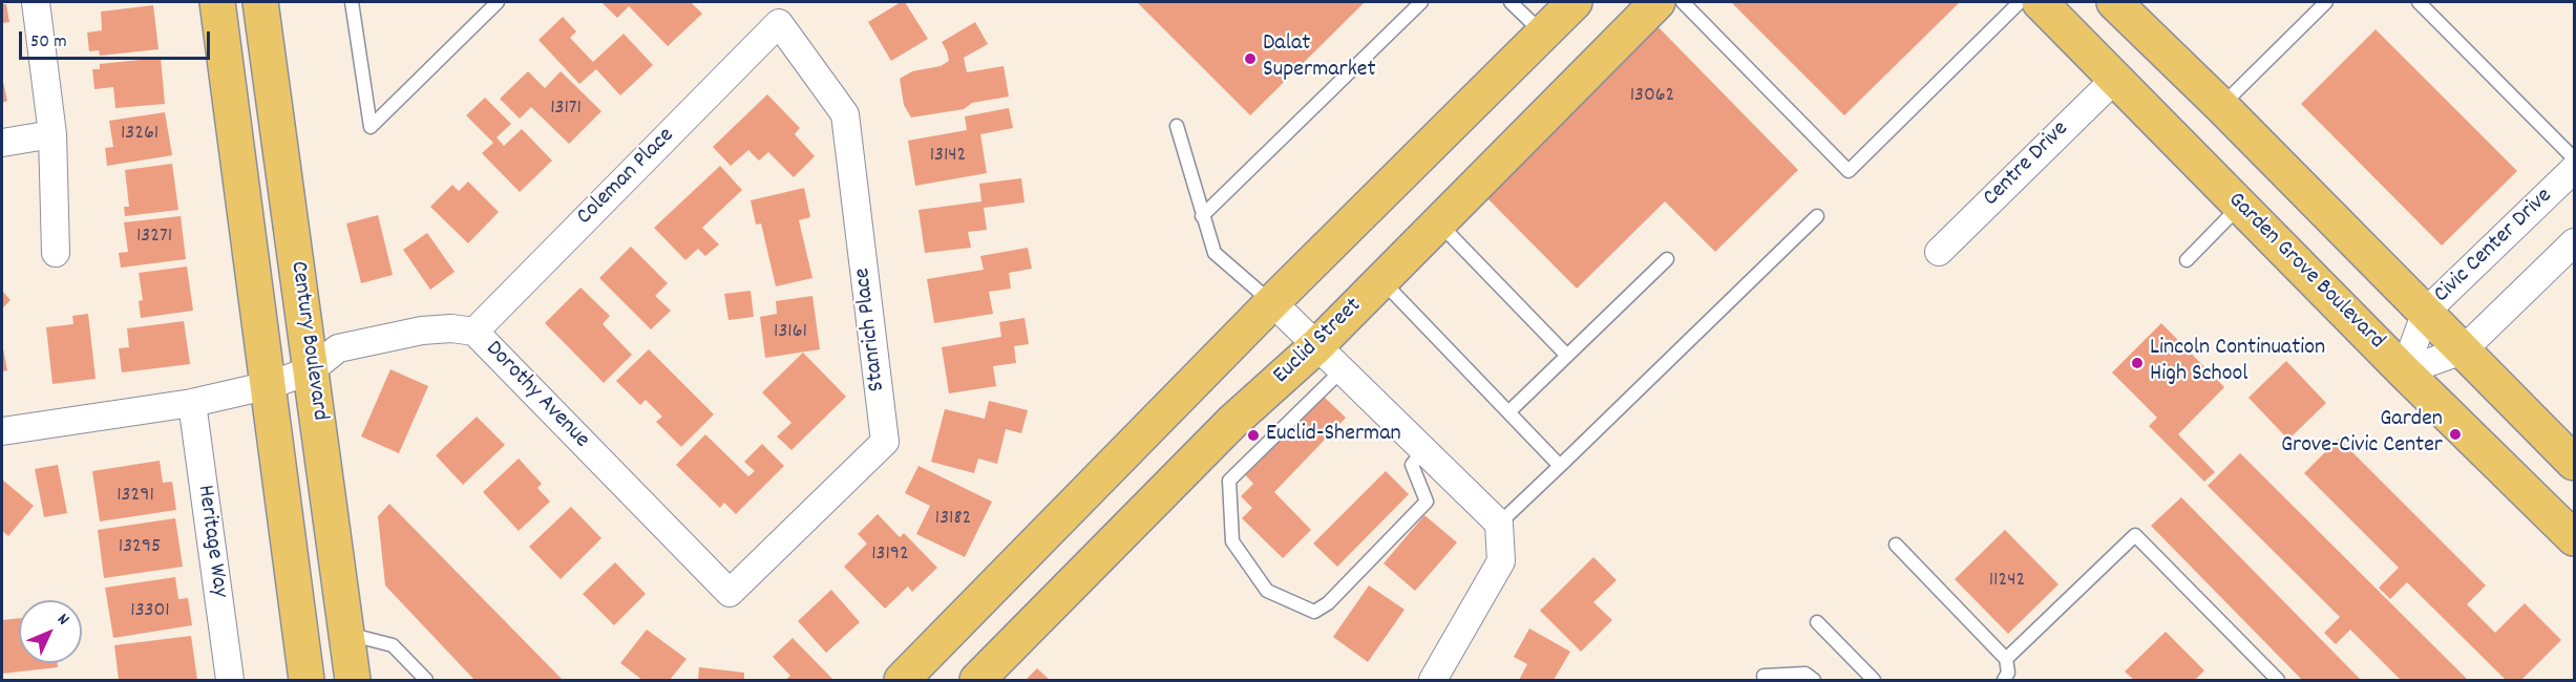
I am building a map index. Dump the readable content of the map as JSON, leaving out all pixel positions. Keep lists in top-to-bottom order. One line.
{"streets":{"main road":["Garden Grove Boulevard","Century Boulevard","Euclid Street"],"street":["Centre Drive","Coleman Place","Civic Center Drive","Stanrich Place","Dorothy Avenue","Heritage Way"]},"crossings":[["Centre Drive","Garden Grove Boulevard"],["Coleman Place","Stanrich Place"],["Coleman Place","Dorothy Avenue"],["Civic Center Drive","Garden Grove Boulevard"],["Stanrich Place","Dorothy Avenue"],["Century Boulevard","Dorothy Avenue"],["Dorothy Avenue","Heritage Way"]],"places":["Dalat Supermarket","Lincoln Continuation High School","Garden Grove-Civic Center","Euclid-Sherman"],"house_numbers":["13062","13171","13261","13142","13271","13161","13291","13182","13295","13192","11242","13301"],"scale_bar":"50 m","north":"top right"}
